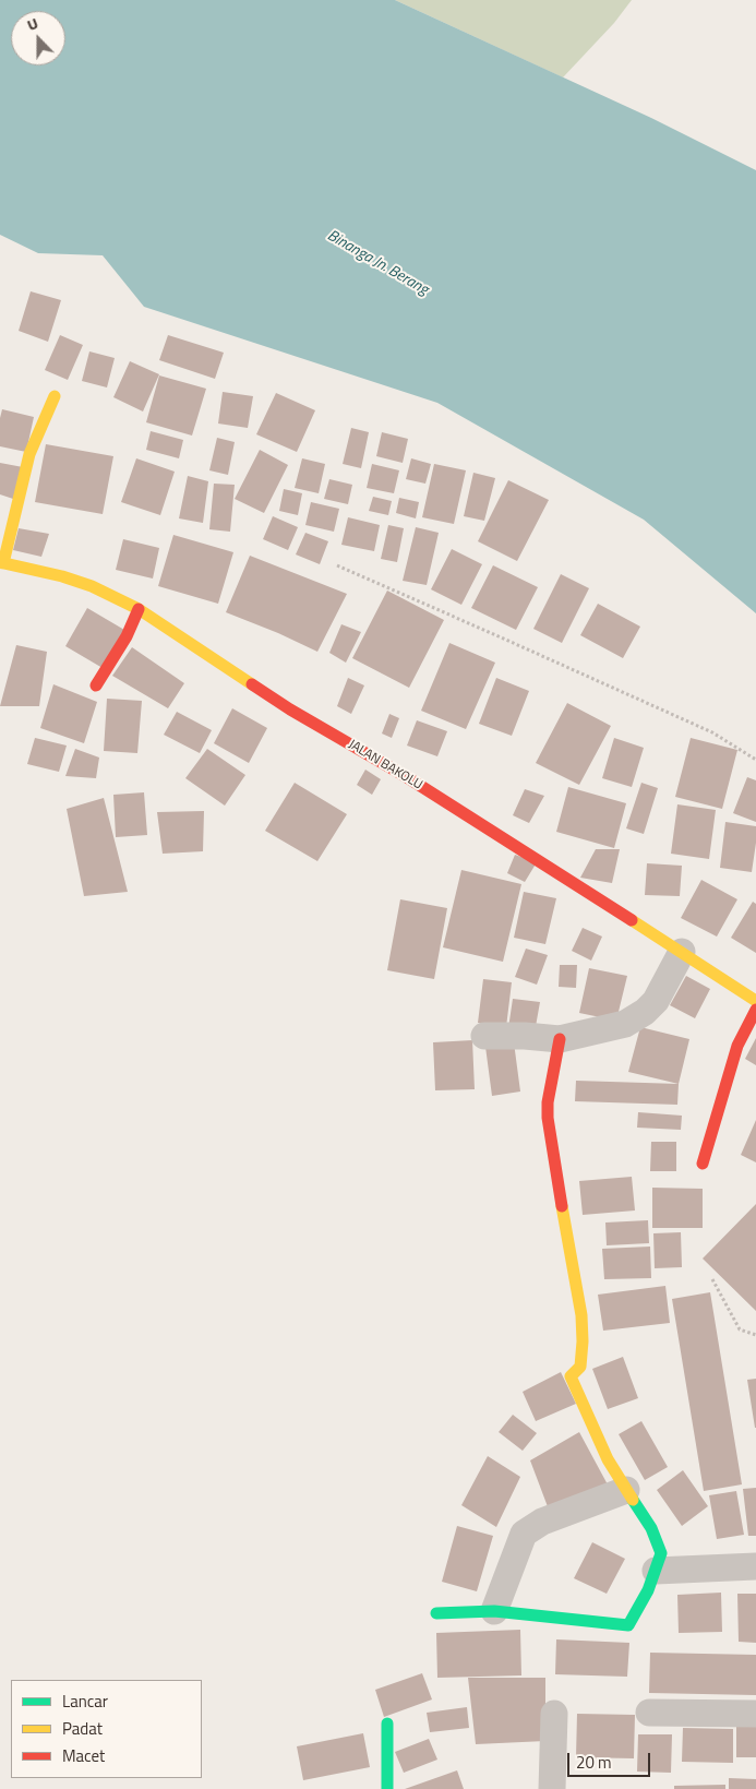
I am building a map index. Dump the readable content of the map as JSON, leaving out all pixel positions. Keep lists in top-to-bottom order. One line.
{"streets":{"street":["JALAN BAKOLU"]},"water":["Binanga Jn. Berang"],"legend":["Lancar","Padat","Macet"],"scale_bar":"20 m","north":"top"}
